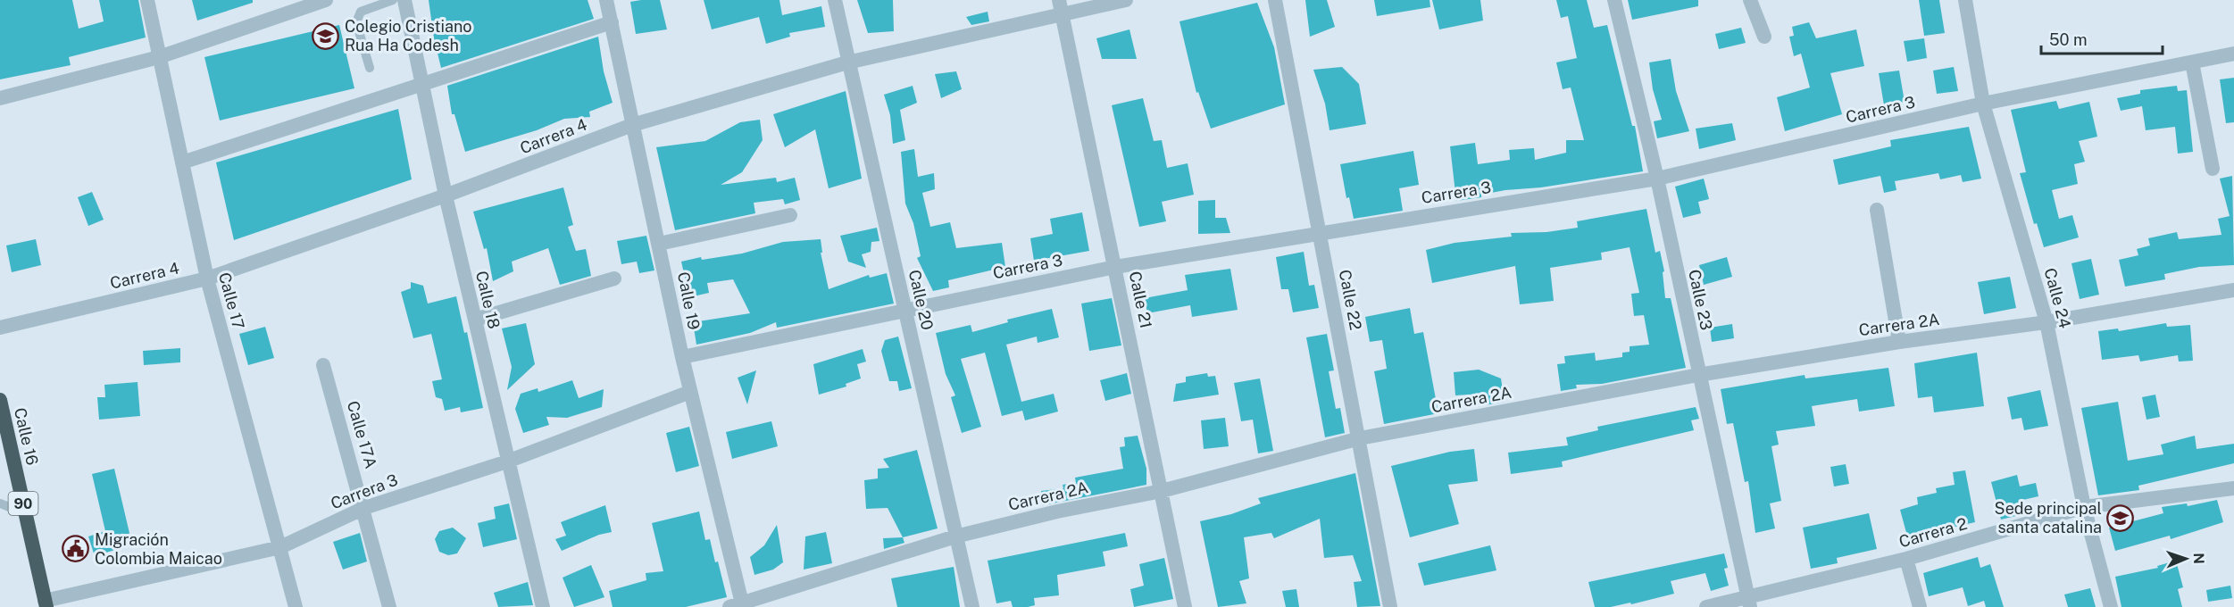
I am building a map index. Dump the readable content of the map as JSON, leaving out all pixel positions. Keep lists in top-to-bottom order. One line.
{"streets":{"highway":["Calle 16","90"],"street":["Carrera 3","Carrera 4","Calle 24","Calle 18","Calle 20","Calle 21","Calle 22","Calle 23","Calle 17","Calle 19","Carrera 2A","Calle 17A","Carrera 2"]},"crossings":[["Carrera 3","Calle 24"],["Carrera 3","Calle 18"],["Carrera 3","Calle 20"],["Carrera 3","Calle 21"],["Carrera 3","Calle 22"],["Carrera 3","Calle 23"],["Carrera 3","Calle 17"],["Carrera 3","Calle 19"],["Carrera 3","Calle 17A"],["Carrera 3","Calle 16"],["Carrera 4","Calle 18"],["Carrera 4","Calle 20"],["Carrera 4","Calle 21"],["Carrera 4","Calle 17"],["Carrera 4","Calle 19"],["Calle 24","Carrera 2A"],["Calle 24","Carrera 2"],["Calle 20","Carrera 2A"],["Calle 21","Carrera 2A"],["Calle 22","Carrera 2A"],["Calle 23","Carrera 2A"],["Calle 23","Carrera 2"],["Calle 19","Carrera 2A"]],"places":{"school or university":["Colegio Cristiano Rua Ha Codesh","Sede principal santa catalina"],"public building":["Migración Colombia Maicao"]},"scale_bar":"50 m","north":"right"}
